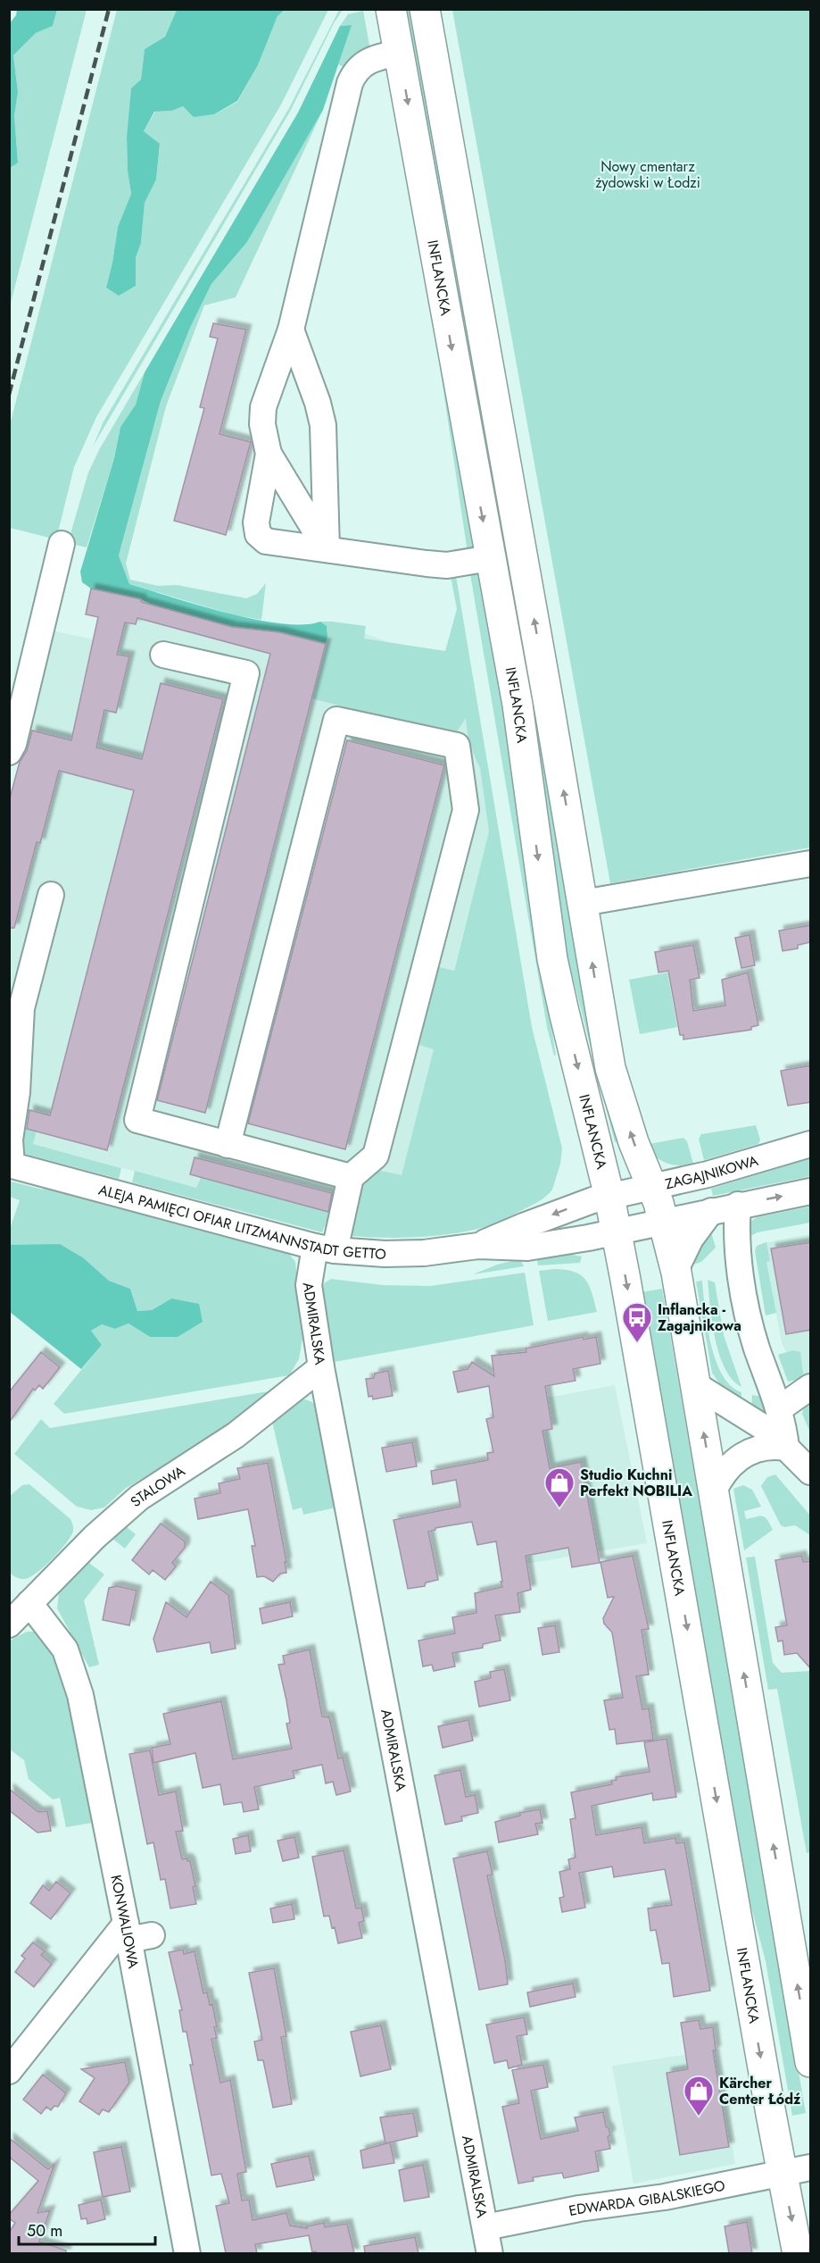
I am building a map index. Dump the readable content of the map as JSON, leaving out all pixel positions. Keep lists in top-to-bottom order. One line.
{"streets":{"main road":["INFLANCKA"],"street":["ZAGAJNIKOWA","ALEJA PAMIĘCI OFIAR LITZMANNSTADT GETTO","ADMIRALSKA","STALOWA","KONWALIOWA","EDWARDA GIBALSKIEGO"]},"crossings":[["INFLANCKA","ZAGAJNIKOWA"],["INFLANCKA","ALEJA PAMIĘCI OFIAR LITZMANNSTADT GETTO"],["INFLANCKA","EDWARDA GIBALSKIEGO"],["ZAGAJNIKOWA","ALEJA PAMIĘCI OFIAR LITZMANNSTADT GETTO"],["ALEJA PAMIĘCI OFIAR LITZMANNSTADT GETTO","ADMIRALSKA"],["ADMIRALSKA","STALOWA"],["ADMIRALSKA","EDWARDA GIBALSKIEGO"],["STALOWA","KONWALIOWA"]],"parks":["Nowy cmentarz żydowski w Łodzi"],"places":{"bus stop":["Inflancka - Zagajnikowa"],"shop":["Studio Kuchni Perfekt NOBILIA","Kärcher Center Łódź"]},"scale_bar":"50 m"}
